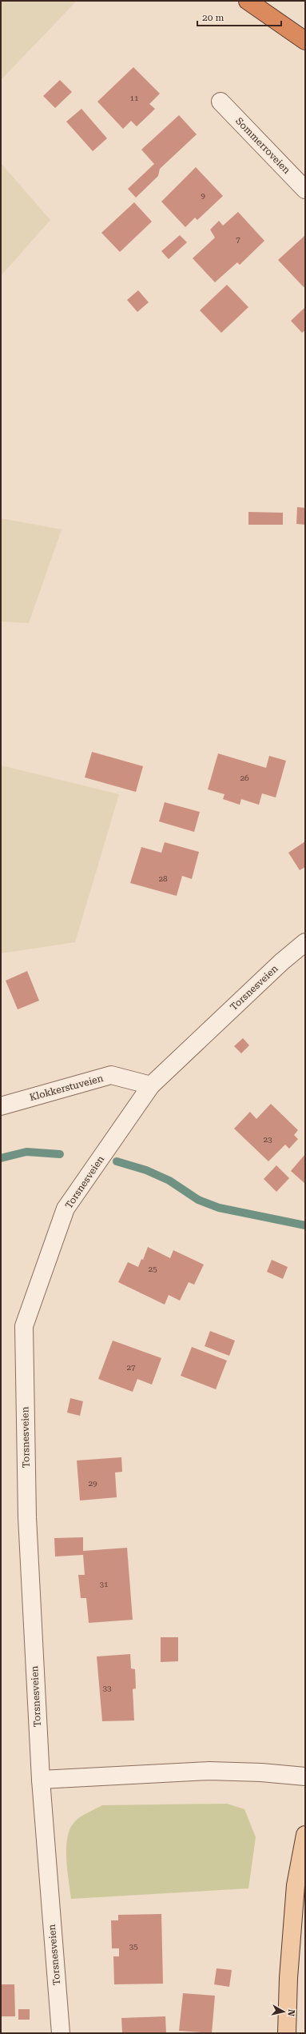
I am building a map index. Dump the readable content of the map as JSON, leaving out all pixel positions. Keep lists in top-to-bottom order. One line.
{"streets":{"street":["Sommerroveien","Torsnesveien","Klokkerstuveien"]},"crossings":[["Torsnesveien","Klokkerstuveien"]],"house_numbers":["11","9","7","26","28","23","25","27","29","31","33","35"],"scale_bar":"20 m","north":"right"}
